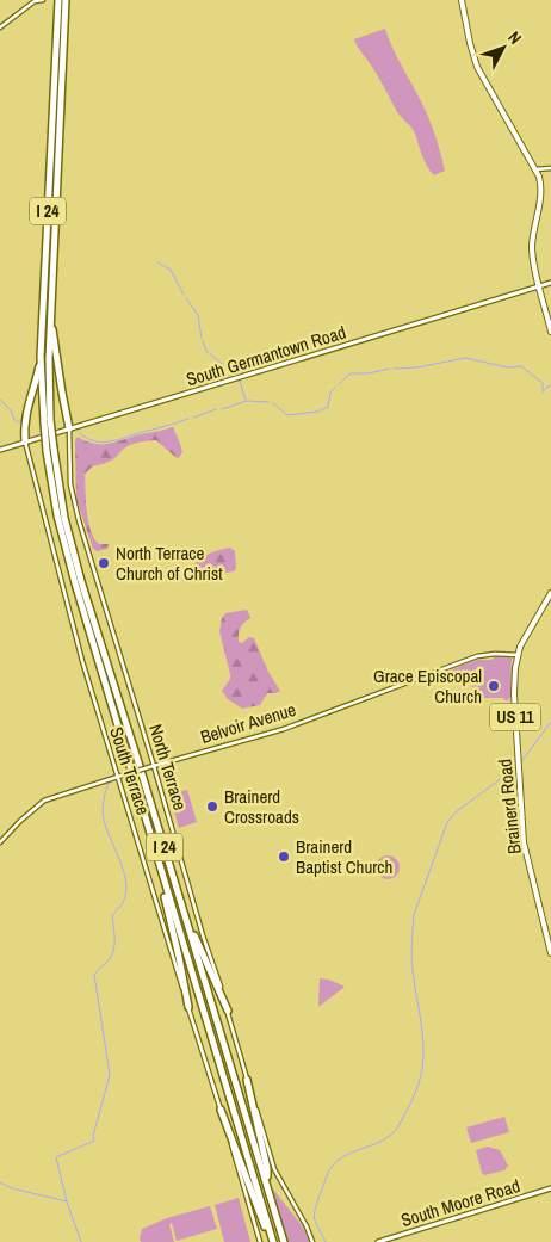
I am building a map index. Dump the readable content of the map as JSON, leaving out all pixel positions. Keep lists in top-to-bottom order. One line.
{"streets":{"highway":["I 24"],"main road":["South Germantown Road","US 11","Brainerd Road","South Moore Road"],"street":["Belvoir Avenue","North Terrace","South Terrace"]},"crossings":[["South Germantown Road","North Terrace"],["South Germantown Road","South Terrace"],["Belvoir Avenue","North Terrace"],["Belvoir Avenue","South Terrace"],["Belvoir Avenue","Brainerd Road"]],"places":["North Terrace Church of Christ","Grace Episcopal Church","Brainerd Crossroads","Brainerd Baptist Church"],"north":"top right"}
